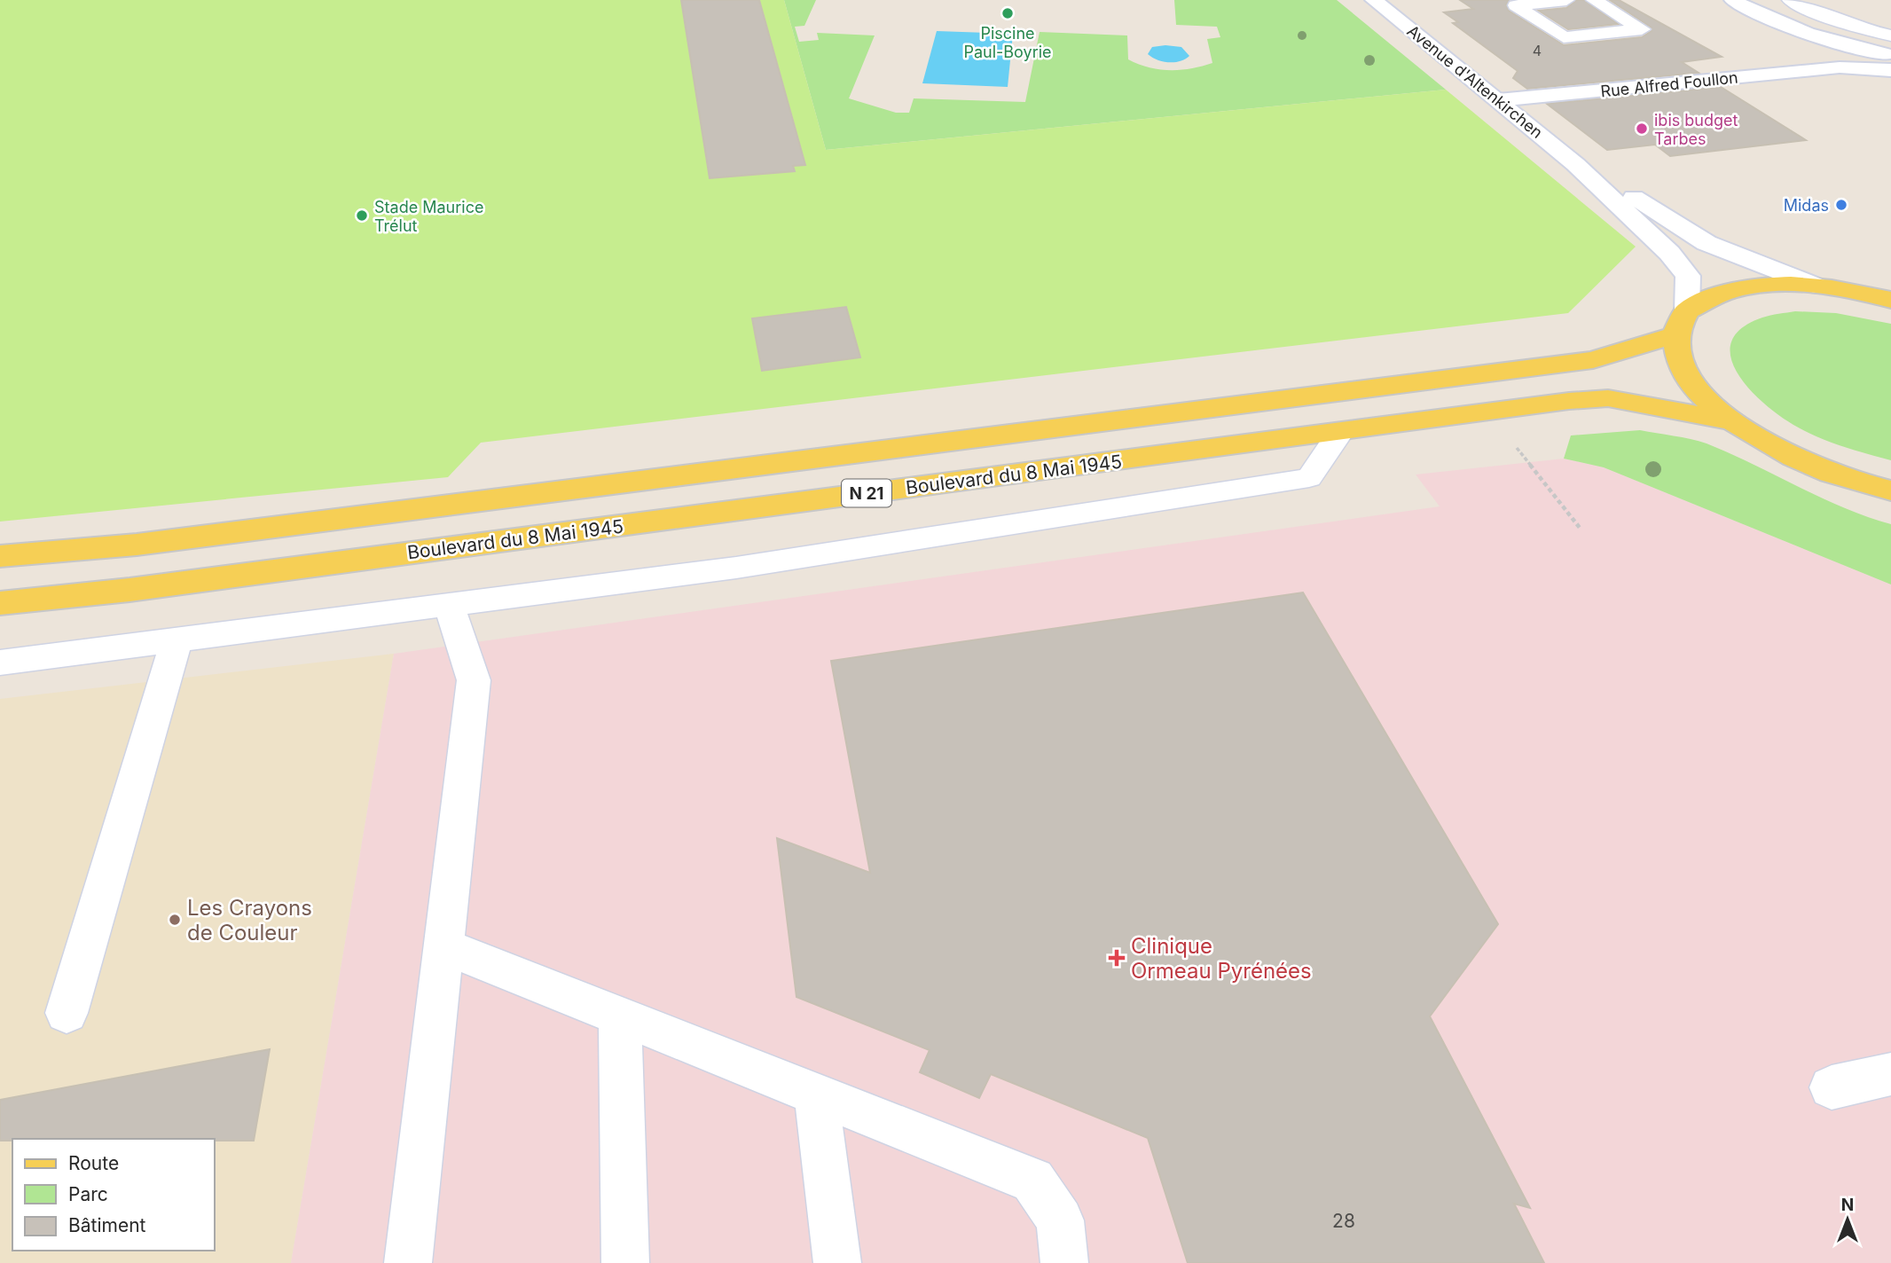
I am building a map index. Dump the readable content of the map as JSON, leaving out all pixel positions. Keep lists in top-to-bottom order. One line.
{"streets":{"main road":["Boulevard du 8 Mai 1945","N 21"],"street":["Avenue d'Altenkirchen","Rue Alfred Foullon"]},"crossings":[["Avenue d'Altenkirchen","Rue Alfred Foullon"],["Avenue d'Altenkirchen","N 21"]],"places":{"other":["Piscine Paul-Boyrie","ibis budget Tarbes","Midas","Stade Maurice Trélut","Les Crayons de Couleur"],"health":["Clinique Ormeau Pyrénées"]},"house_numbers":["4","28"],"legend":["Route","Parc","Bâtiment"],"north":"top"}
